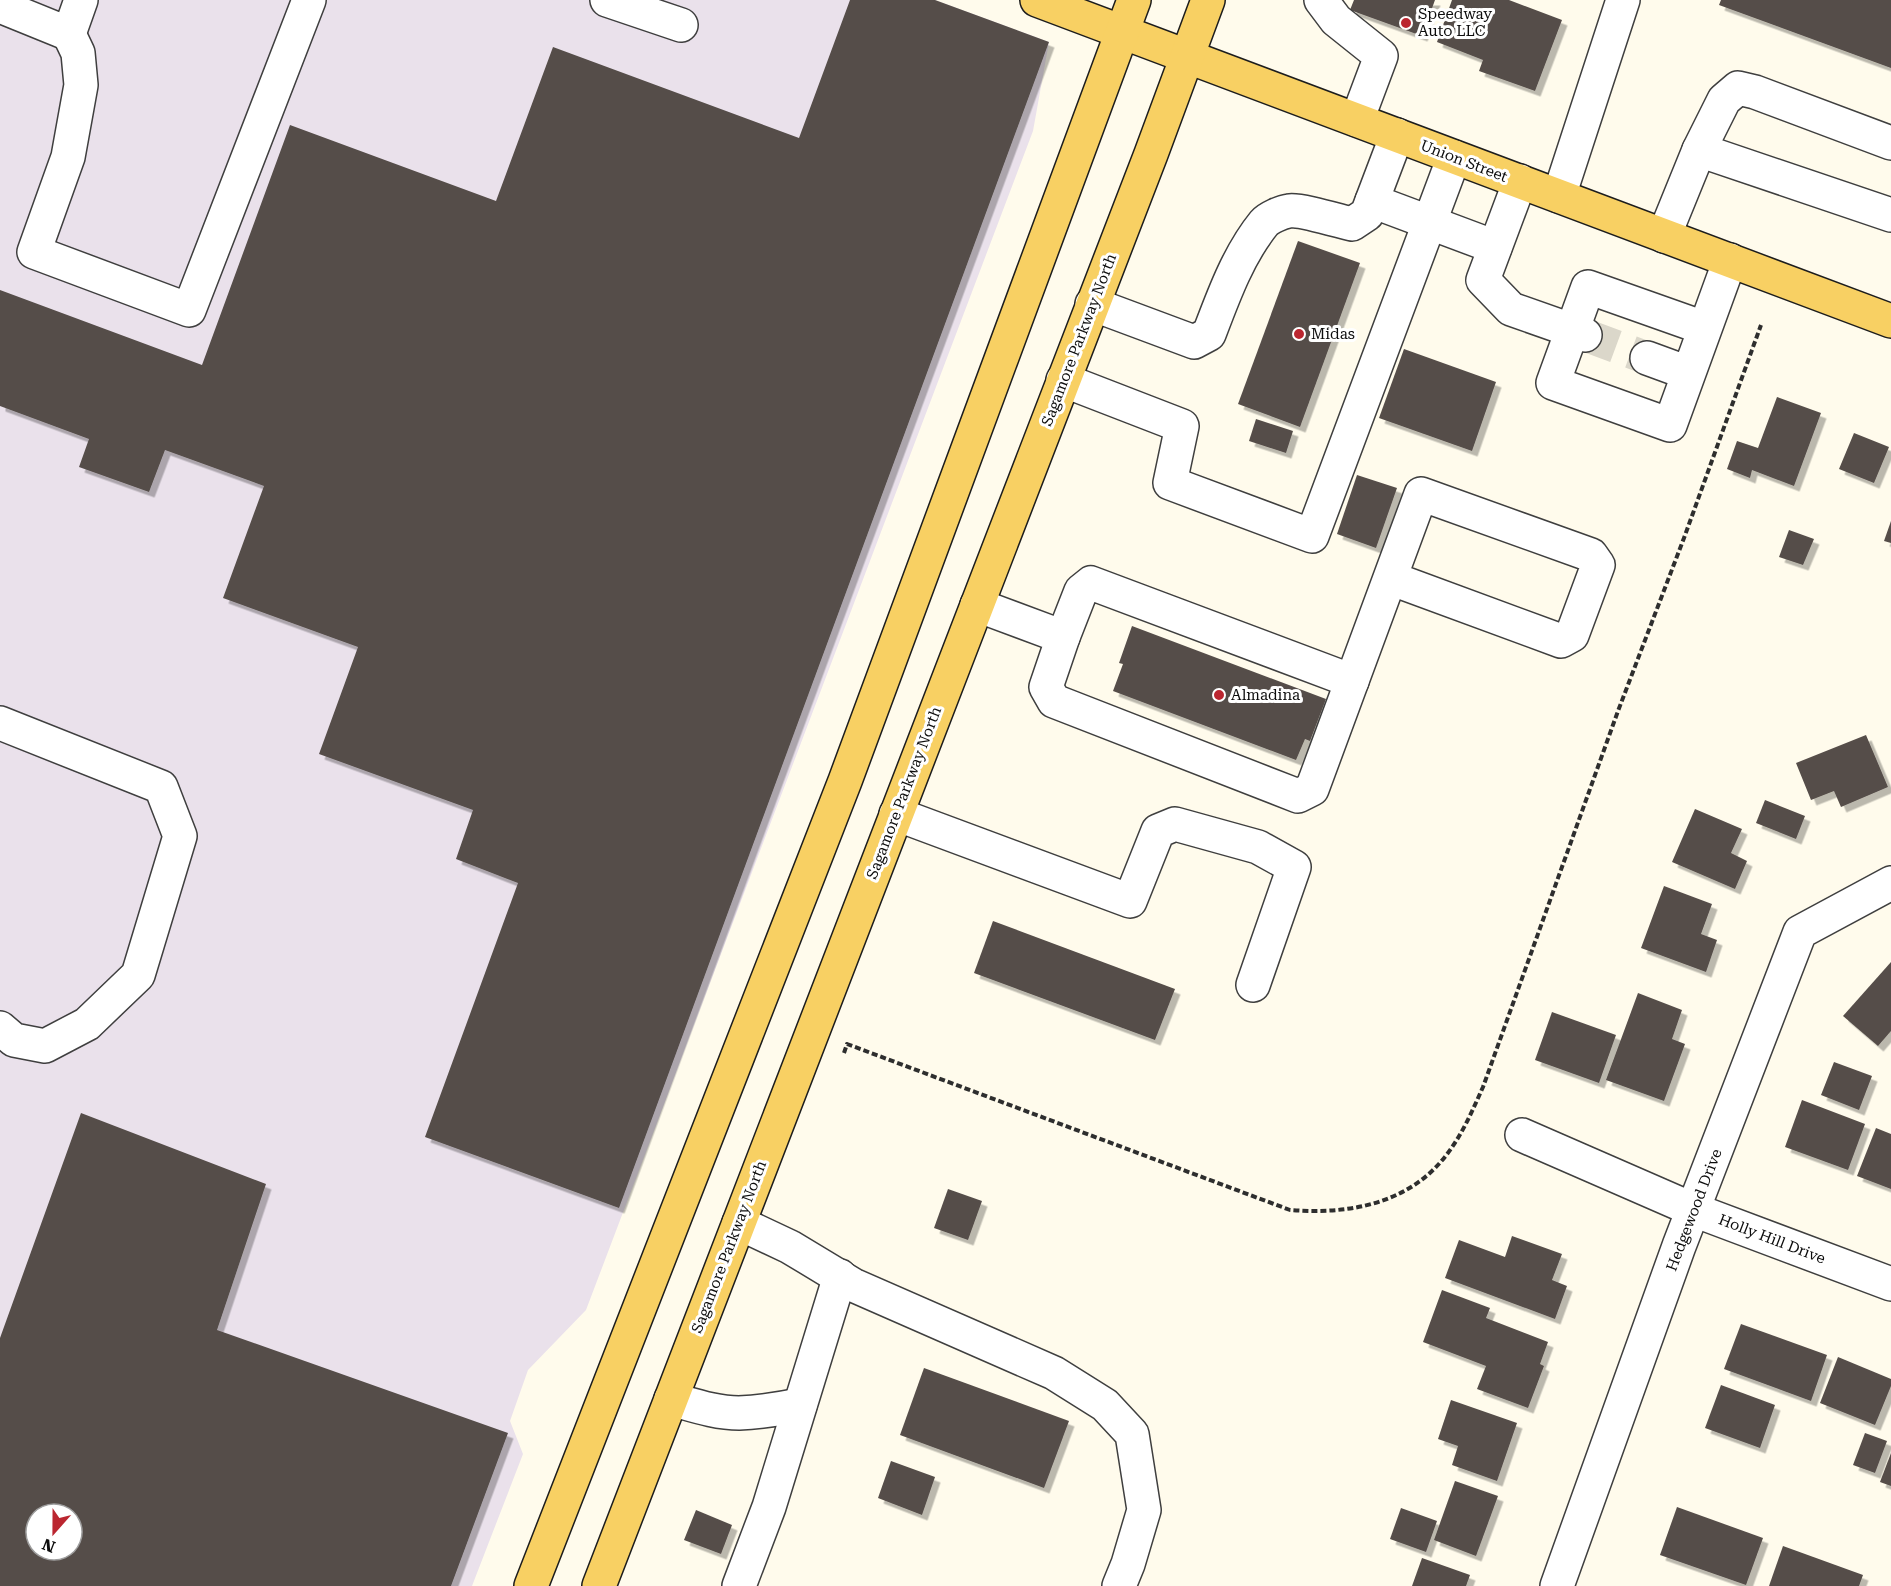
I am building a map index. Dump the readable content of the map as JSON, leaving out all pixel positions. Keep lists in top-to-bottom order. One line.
{"streets":{"main road":["Union Street","Sagamore Parkway North"],"street":["Hedgewood Drive","Holly Hill Drive"]},"crossings":[["Union Street","Sagamore Parkway North"],["Hedgewood Drive","Holly Hill Drive"]],"places":["Speedway Auto LLC","Midas","Almadina"],"north":"bottom"}
